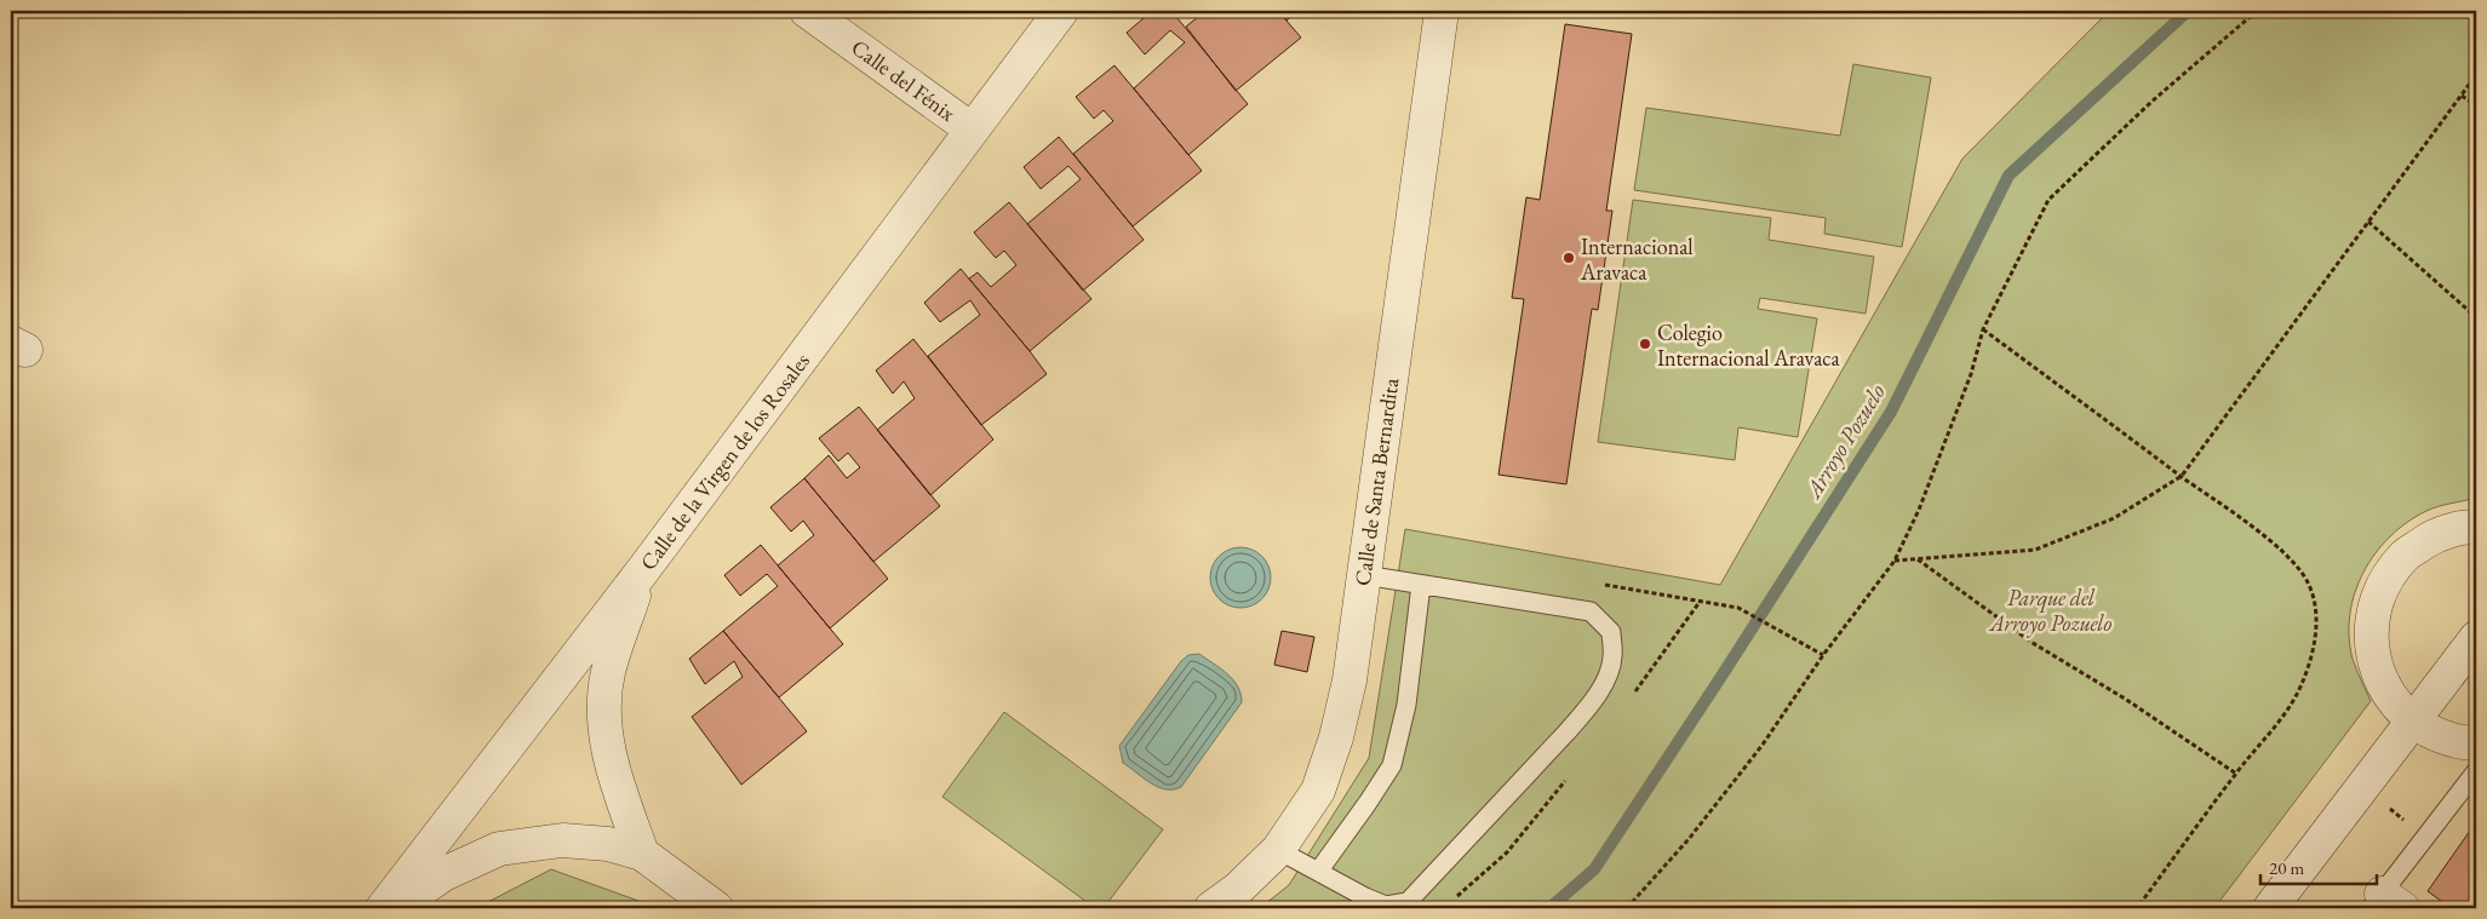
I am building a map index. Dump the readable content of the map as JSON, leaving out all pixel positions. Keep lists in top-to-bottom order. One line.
{"streets":{"street":["Calle del Fénix","Calle de la Virgen de los Rosales","Calle de Santa Bernardita"]},"crossings":[["Calle del Fénix","Calle de la Virgen de los Rosales"]],"water":["Arroyo Pozuelo"],"parks":["Parque del Arroyo Pozuelo"],"places":["Internacional Aravaca","Colegio Internacional Aravaca"],"scale_bar":"20 m"}
